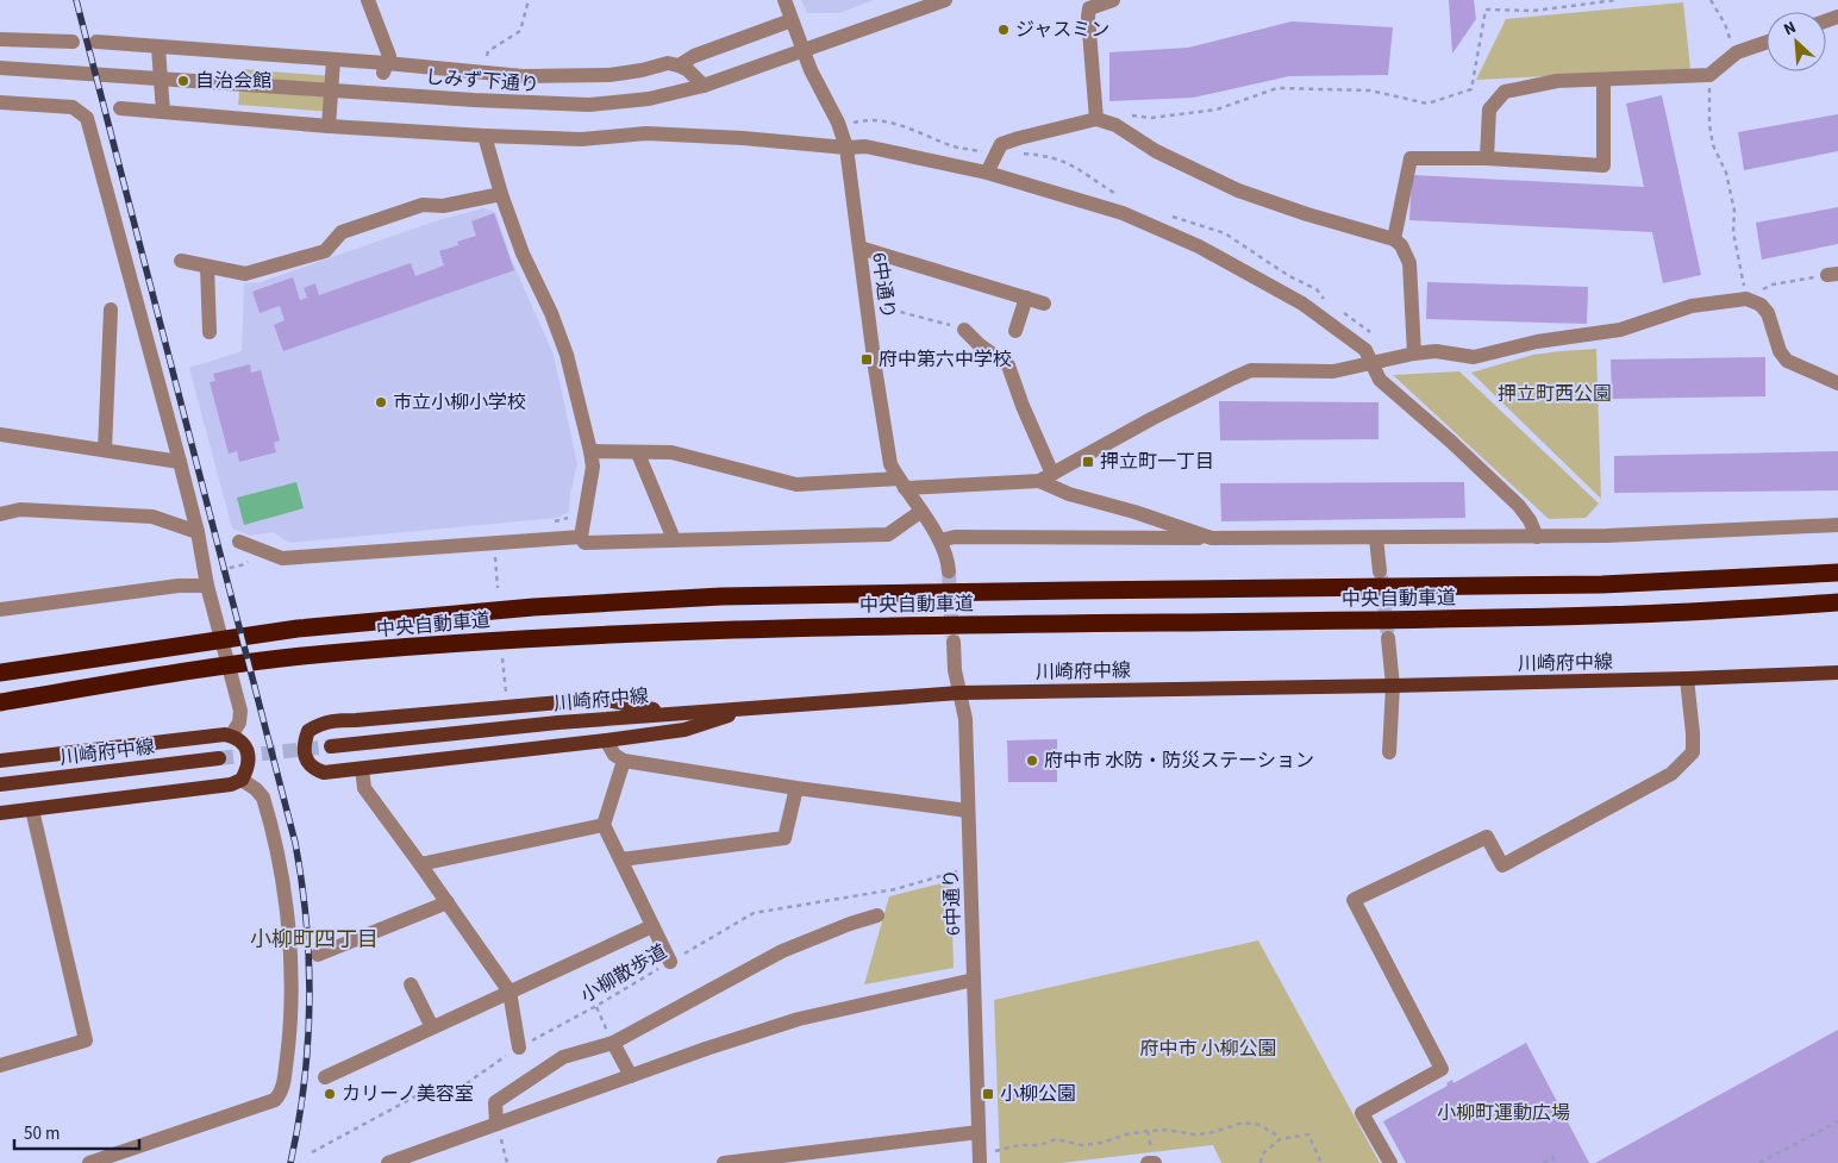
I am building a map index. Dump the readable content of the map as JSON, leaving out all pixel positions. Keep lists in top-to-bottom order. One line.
{"streets":{"highway":["中央自動車道"],"main road":["川崎府中線"],"street":["しみず下通り","6中通り"],"path":["小柳散歩道"]},"crossings":[["しみず下通り","6中通り"],["6中通り","川崎府中線"],["6中通り","小柳散歩道"]],"districts":["小柳町四丁目"],"parks":["押立町西公園","府中市 小柳公園","小柳町運動広場"],"places":{"other":["ジャスミン","自治会館","市立小柳小学校","府中市 水防・防災ステーション","カリーノ美容室"],"transit":["府中第六中学校","押立町一丁目","小柳公園"]},"scale_bar":"50 m","north":"top left"}
